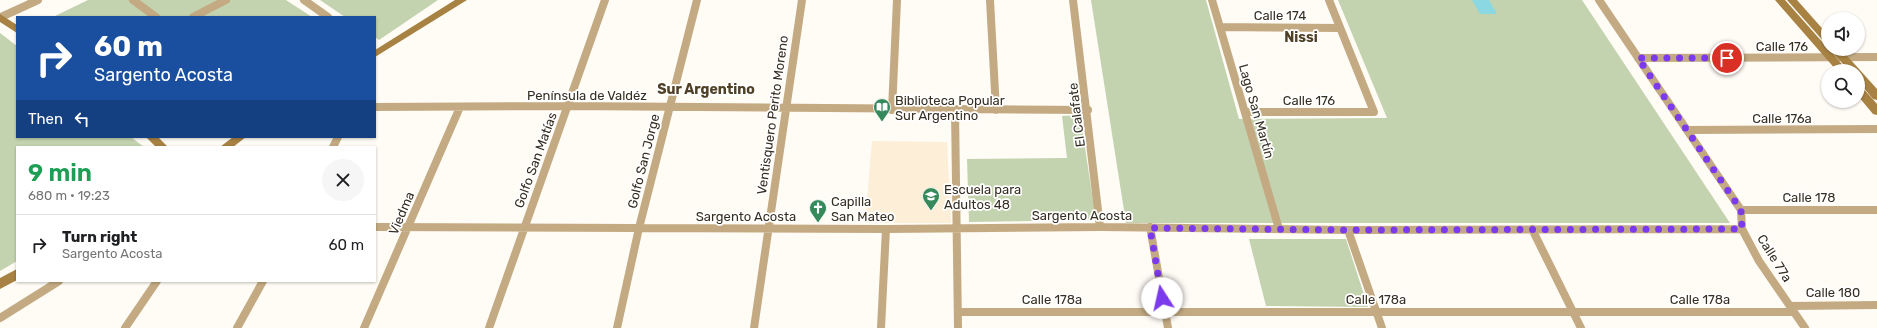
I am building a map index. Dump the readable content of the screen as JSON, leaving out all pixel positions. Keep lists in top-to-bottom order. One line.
{"streets":{"street":["Calle 174","Calle 176","Península de Valdéz","Lago San Martín","Ventisquero Perito Moreno","El Calafate","Calle 176a","Golfo San Matías","Golfo San Jorge","Calle 178","Viedma","Sargento Acosta","Calle 77a","Calle 180","Calle 178a"]},"crossings":[["Calle 174","Calle 176"],["Calle 174","Lago San Martín"],["Calle 176","Lago San Martín"],["Península de Valdéz","Ventisquero Perito Moreno"],["Península de Valdéz","El Calafate"],["Península de Valdéz","Golfo San Matías"],["Península de Valdéz","Golfo San Jorge"],["Península de Valdéz","Viedma"],["Lago San Martín","Sargento Acosta"],["Ventisquero Perito Moreno","Sargento Acosta"],["El Calafate","Sargento Acosta"],["Golfo San Matías","Sargento Acosta"],["Golfo San Jorge","Sargento Acosta"],["Calle 178","Calle 77a"],["Viedma","Sargento Acosta"],["Sargento Acosta","Calle 77a"],["Calle 77a","Calle 180"],["Calle 77a","Calle 178a"],["Calle 180","Calle 178a"]],"districts":["Nissi","Sur Argentino"],"places":{"library":["Biblioteca Popular Sur Argentino"],"school or university":["Escuela para Adultos 48"],"church":["Capilla San Mateo"]},"page":{"turn":["60 m","Sargento Acosta"],"then":"Then","heading":["9 min","680 m · 19:23"],"list":[{"name":"Turn right","note":"Sargento Acosta","value":"60 m"}]}}
